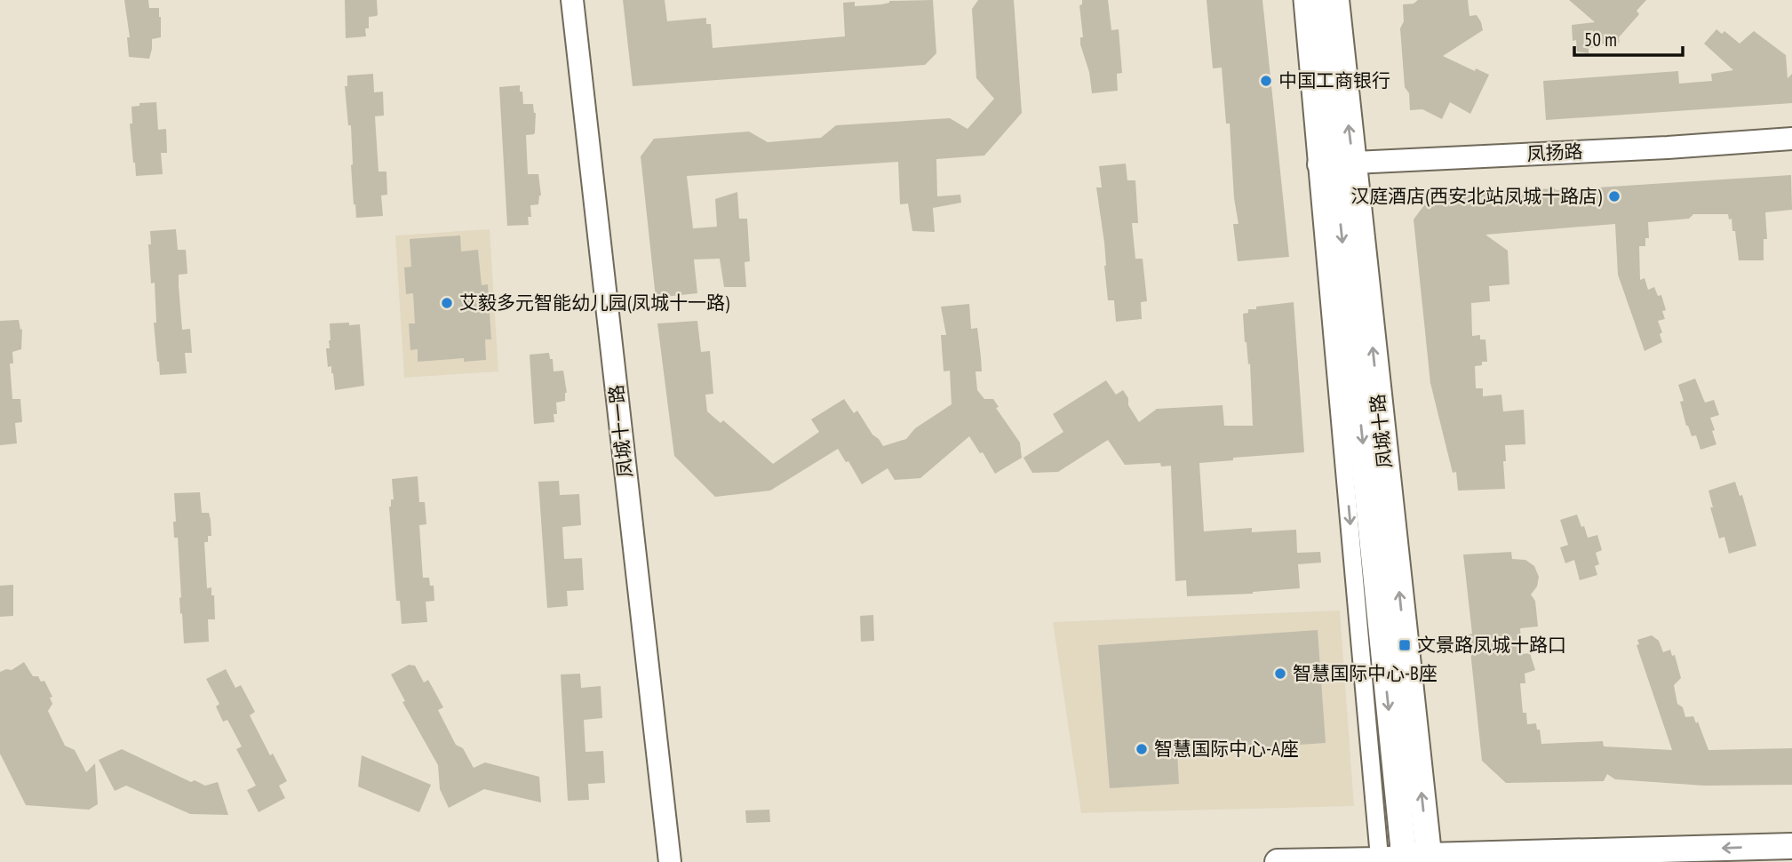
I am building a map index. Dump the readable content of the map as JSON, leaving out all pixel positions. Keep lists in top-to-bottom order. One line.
{"streets":{"main road":["凤城十路"],"street":["凤扬路","凤城十一路"]},"crossings":[["凤扬路","凤城十路"]],"places":{"other":["中国工商银行","汉庭酒店(西安北站凤城十路店)","艾毅多元智能幼儿园(凤城十一路)","智慧国际中心-B座","智慧国际中心-A座"],"transit":["文景路凤城十路口"]},"scale_bar":"50 m"}
